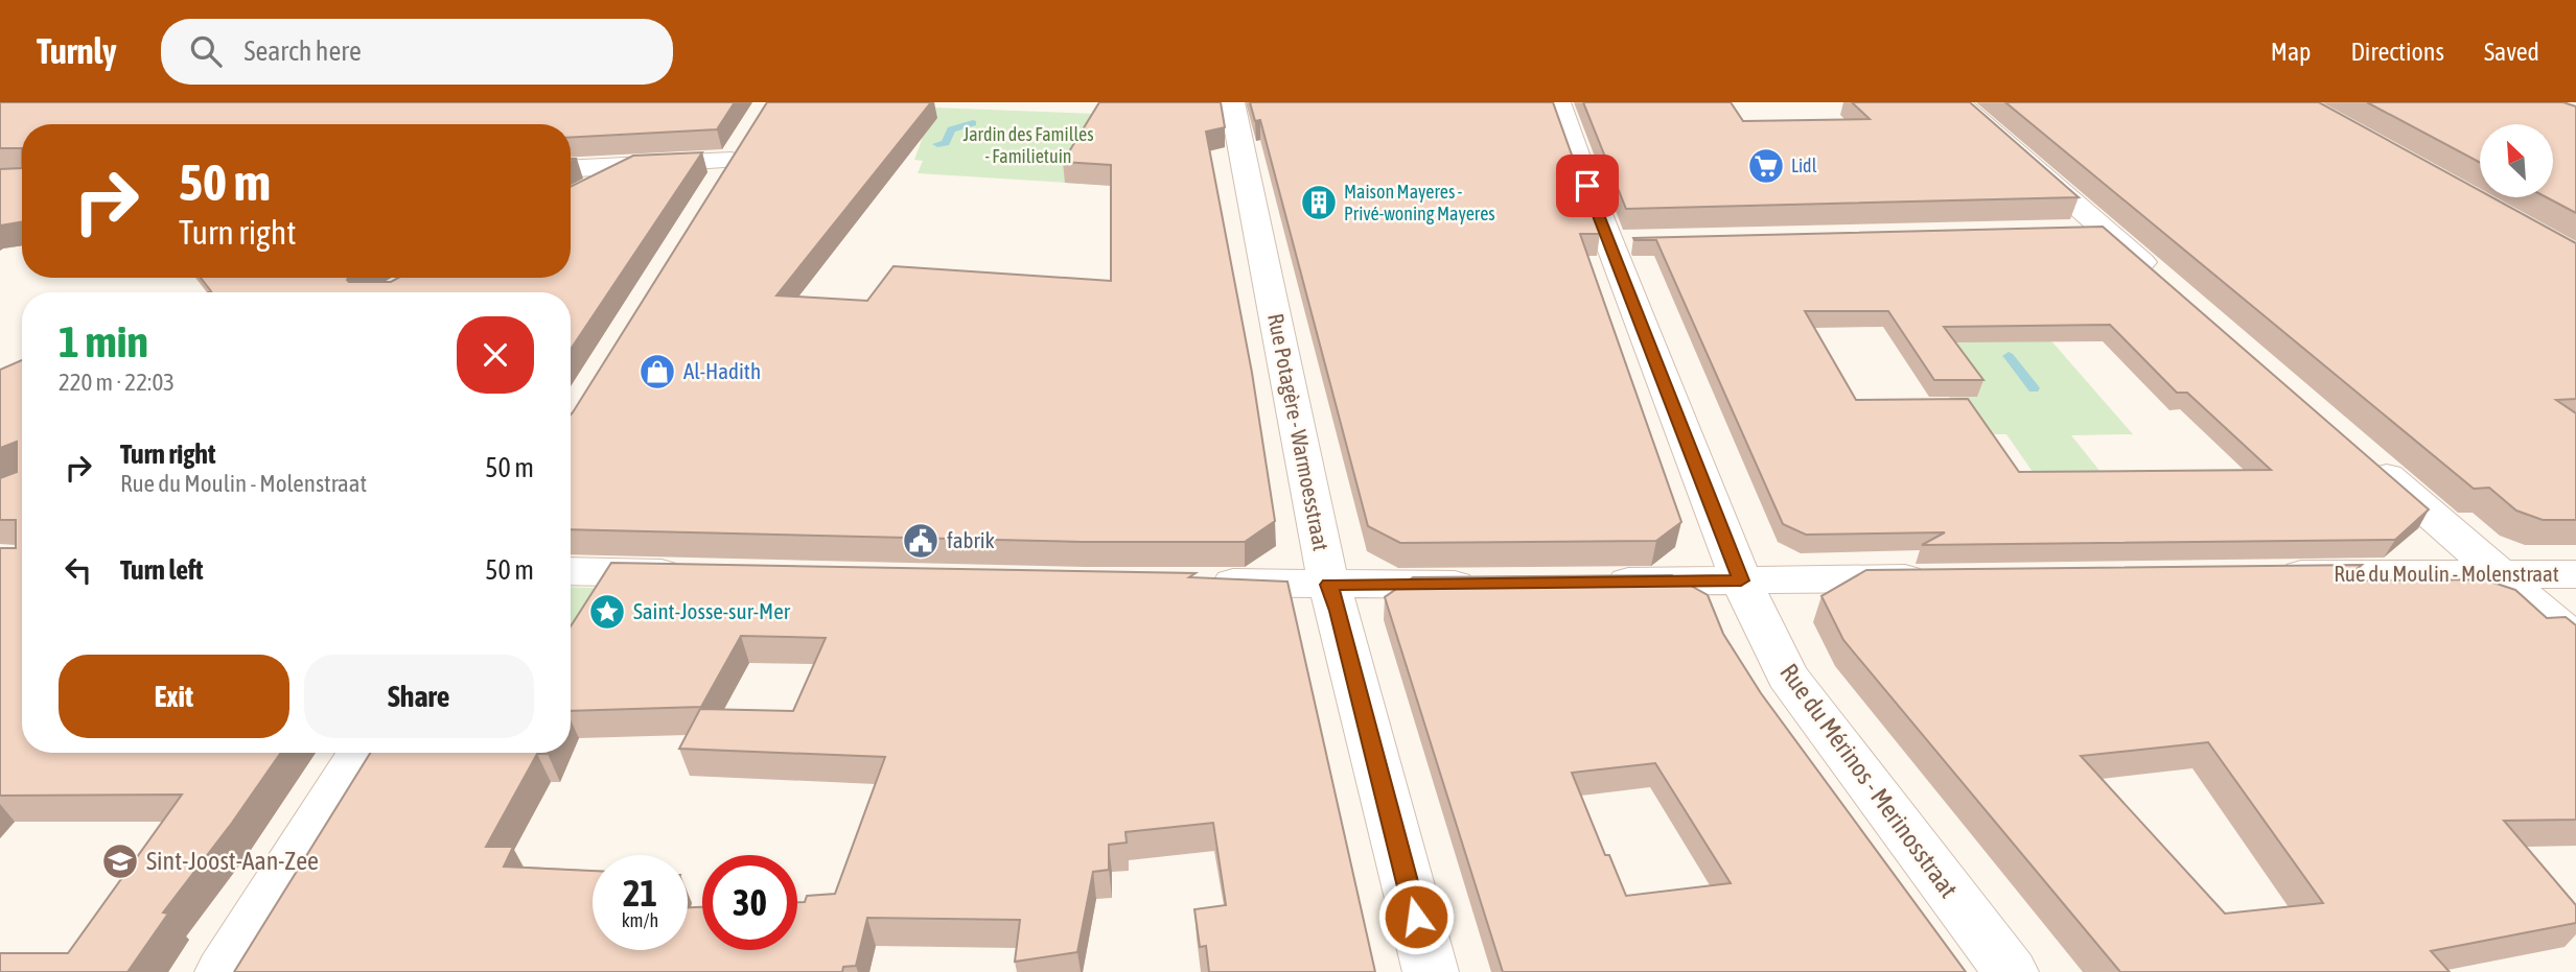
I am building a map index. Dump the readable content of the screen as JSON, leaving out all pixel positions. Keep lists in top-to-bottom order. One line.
{"streets":{"street":["Rue Potagère - Warmoesstraat","Rue du Moulin - Molenstraat","Rue du Mérinos - Merinosstraat"]},"parks":["Jardin des Familles - Familietuin"],"places":{"supermarket":["Lidl"],"building":["Maison Mayeres - Privé-woning Mayeres"],"shop":["Al-Hadith"],"public building":["fabrik"],"place":["Saint-Josse-sur-Mer"],"school or university":["Sint-Joost-Aan-Zee"]},"north":"top left","page":{"header":"Turnly","search":"Search here","nav":["Map","Directions","Saved"],"turn":["50 m","Turn right"],"heading":["1 min","220 m · 22:03"],"list":[{"name":"Turn right","note":"Rue du Moulin - Molenstraat","value":"50 m"},{"name":"Turn left","value":"50 m"}],"buttons":["Exit","Share"],"speed":"21 km/h","limit":"30"}}
